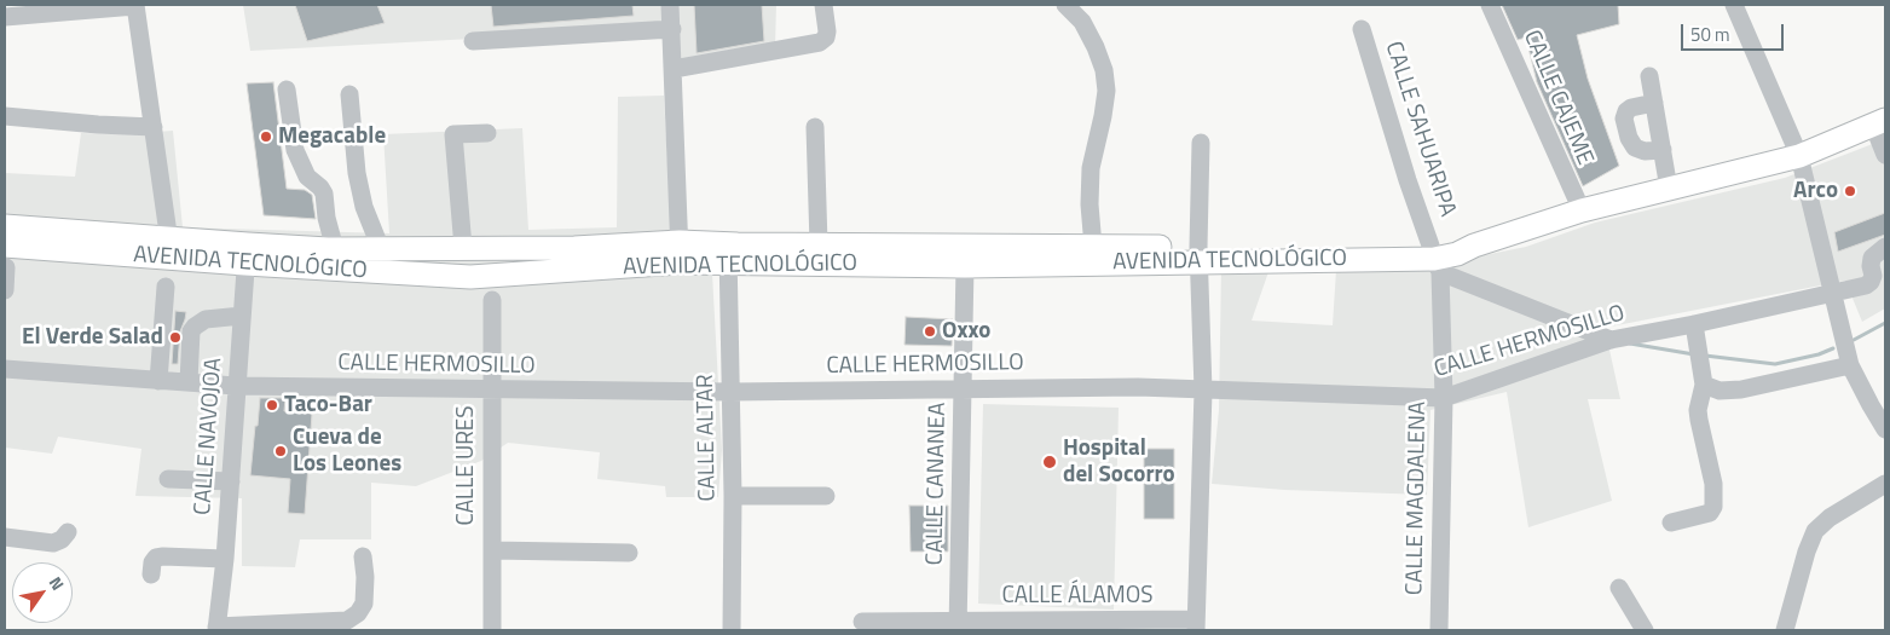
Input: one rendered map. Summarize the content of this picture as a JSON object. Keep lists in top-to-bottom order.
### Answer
{
  "streets": {
    "main road": ["AVENIDA TECNOLÓGICO"],
    "street": [
      "CALLE CAJEME",
      "CALLE SAHUARIPA",
      "CALLE HERMOSILLO",
      "CALLE NAVOJOA",
      "CALLE ALTAR",
      "CALLE URES",
      "CALLE CANANEA",
      "CALLE MAGDALENA",
      "CALLE ÁLAMOS"
    ]
  },
  "crossings": [
    ["CALLE CAJEME", "AVENIDA TECNOLÓGICO"],
    ["CALLE SAHUARIPA", "AVENIDA TECNOLÓGICO"],
    ["CALLE SAHUARIPA", "CALLE MAGDALENA"],
    ["AVENIDA TECNOLÓGICO", "CALLE NAVOJOA"],
    ["AVENIDA TECNOLÓGICO", "CALLE ALTAR"],
    ["AVENIDA TECNOLÓGICO", "CALLE CANANEA"],
    ["AVENIDA TECNOLÓGICO", "CALLE MAGDALENA"],
    ["CALLE HERMOSILLO", "CALLE NAVOJOA"],
    ["CALLE HERMOSILLO", "CALLE ALTAR"],
    ["CALLE HERMOSILLO", "CALLE URES"],
    ["CALLE HERMOSILLO", "CALLE CANANEA"],
    ["CALLE HERMOSILLO", "CALLE MAGDALENA"],
    ["CALLE CANANEA", "CALLE ÁLAMOS"]
  ],
  "places": [
    "Megacable",
    "Arco",
    "Oxxo",
    "El Verde Salad",
    "Taco-Bar",
    "Cueva de Los Leones",
    "Hospital del Socorro"
  ],
  "scale_bar": "50 m",
  "north": "top right"
}
